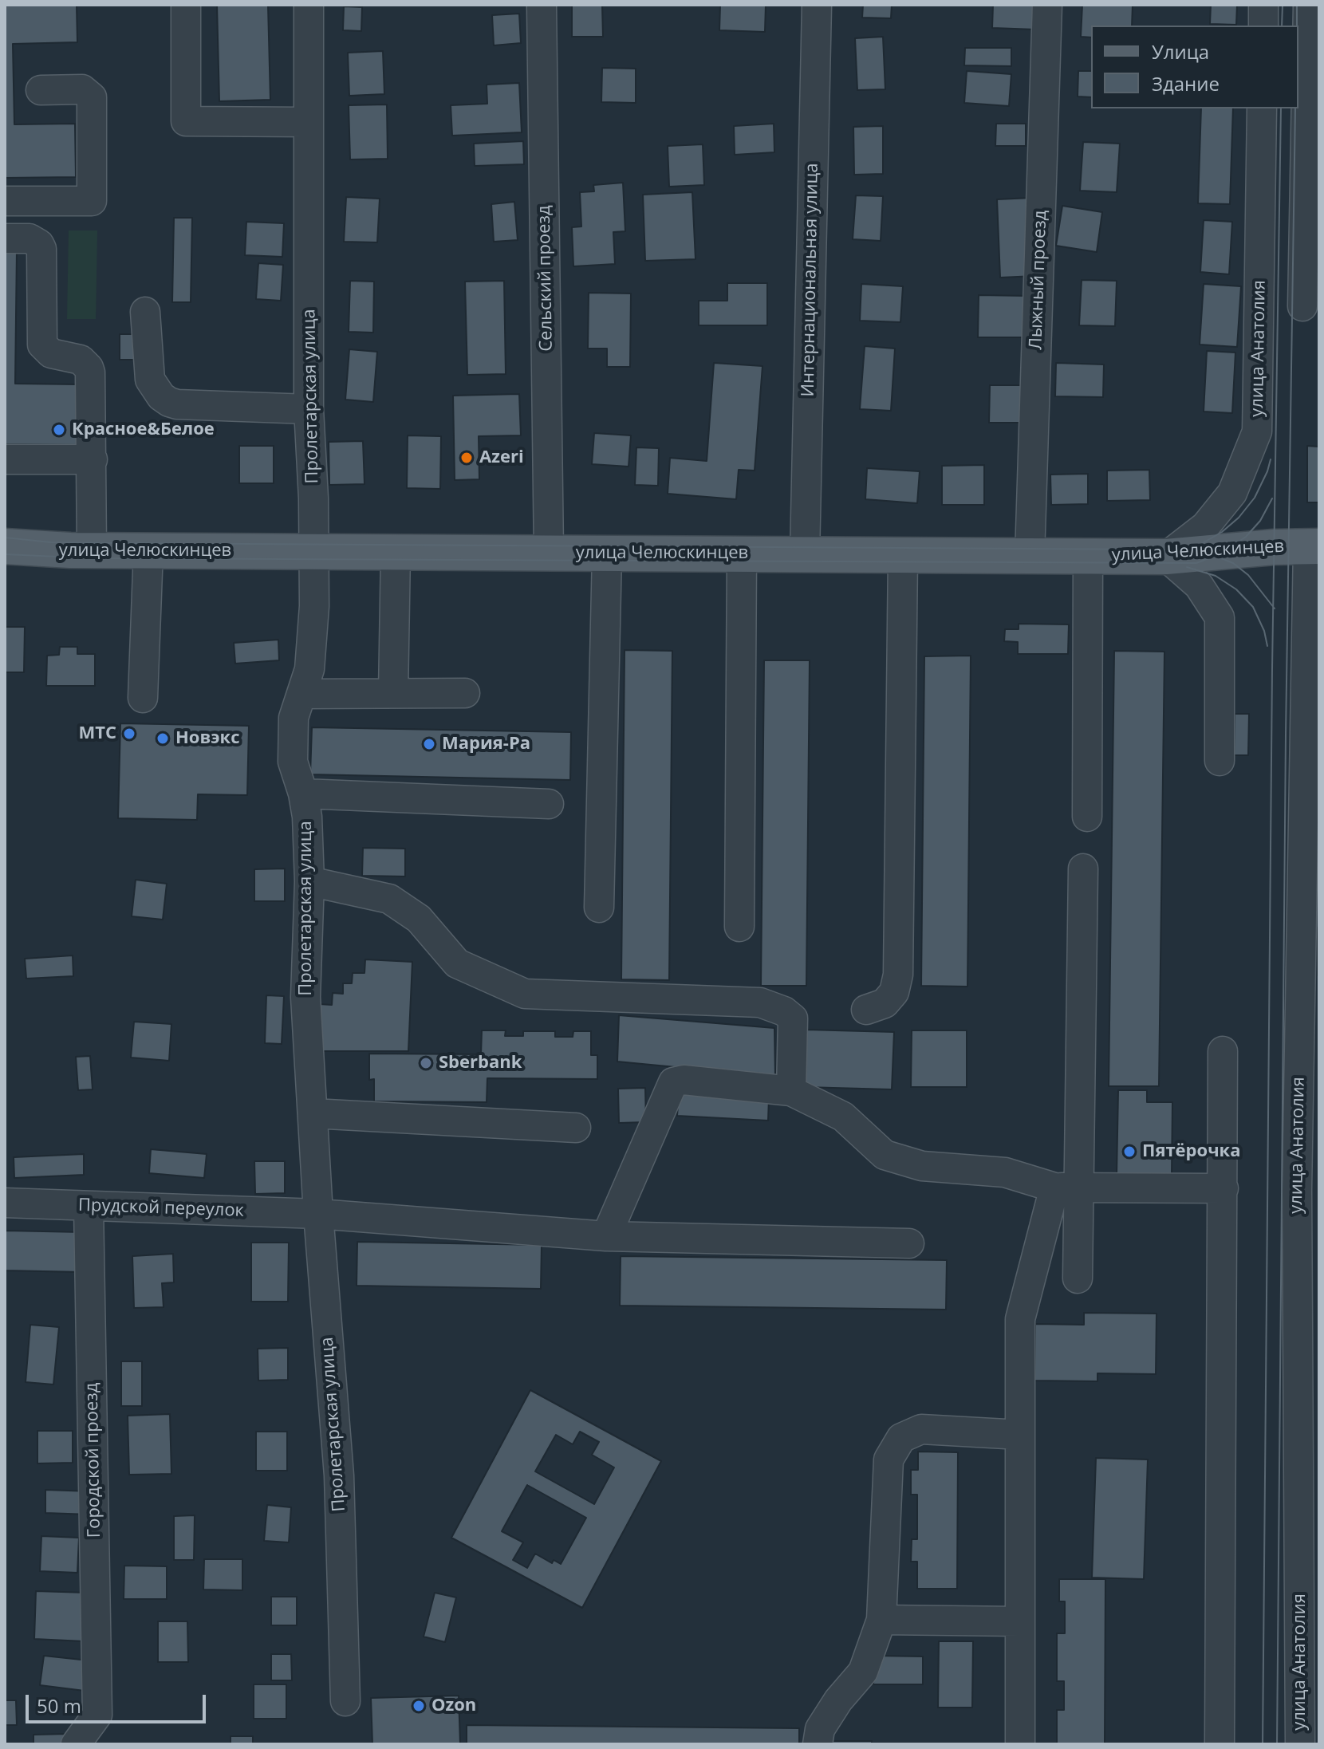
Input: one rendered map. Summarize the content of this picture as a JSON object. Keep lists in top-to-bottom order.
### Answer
{
  "streets": {
    "main road": ["улица Челюскинцев"],
    "street": [
      "Сельский проезд",
      "Интернациональная улица",
      "Лыжный проезд",
      "улица Анатолия",
      "Пролетарская улица",
      "Прудской переулок",
      "Городской проезд"
    ]
  },
  "crossings": [
    ["Сельский проезд", "улица Челюскинцев"],
    ["Интернациональная улица", "улица Челюскинцев"],
    ["Лыжный проезд", "улица Челюскинцев"],
    ["улица Анатолия", "улица Челюскинцев"],
    ["Пролетарская улица", "улица Челюскинцев"],
    ["Пролетарская улица", "Прудской переулок"],
    ["Прудской переулок", "Городской проезд"]
  ],
  "places": [
    "Красное&Белое",
    "Azeri",
    "МТС",
    "Новэкс",
    "Мария-Ра",
    "Sberbank",
    "Пятёрочка",
    "Ozon"
  ],
  "legend": ["Улица", "Здание"],
  "scale_bar": "50 m"
}
